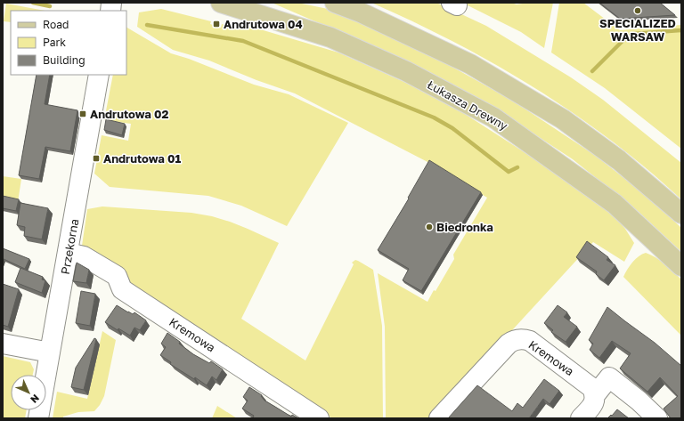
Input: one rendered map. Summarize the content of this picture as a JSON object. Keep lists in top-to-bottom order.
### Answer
{
  "streets": {
    "main road": ["Łukasza Drewny"],
    "street": ["Przekorna", "Kremowa"]
  },
  "crossings": [
    ["Przekorna", "Kremowa"]
  ],
  "places": {
    "other": ["SPECIALIZED WARSAW", "Biedronka"],
    "transit": ["Andrutowa 04", "Andrutowa 02", "Andrutowa 01"]
  },
  "legend": ["Road", "Park", "Building"],
  "north": "bottom right"
}
